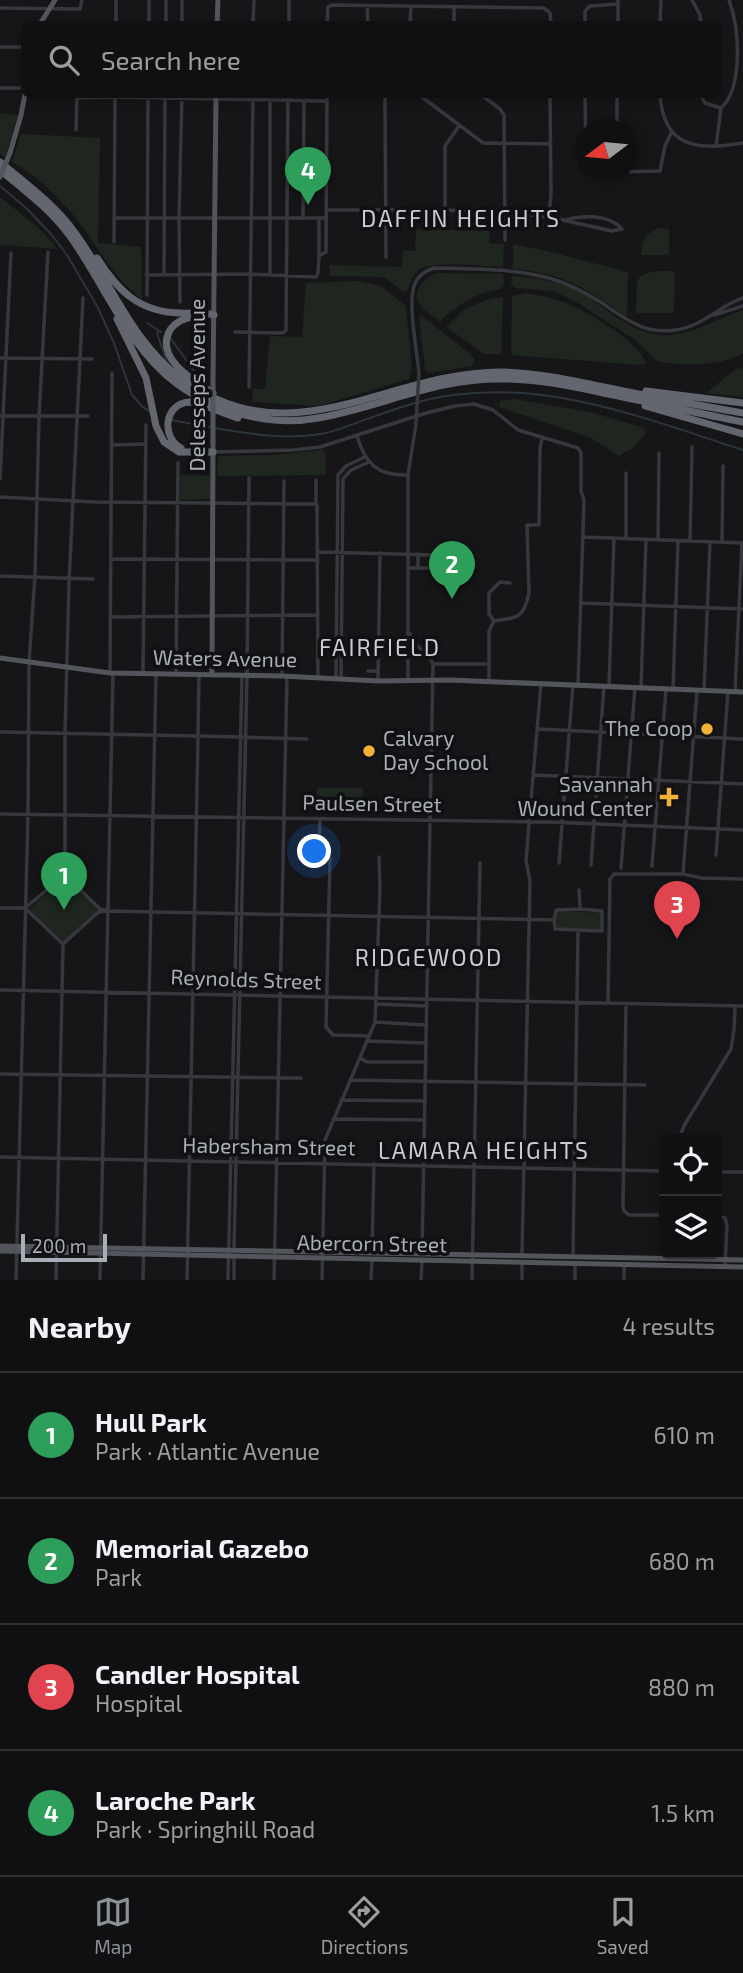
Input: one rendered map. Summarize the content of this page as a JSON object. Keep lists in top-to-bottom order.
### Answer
{
  "streets": {
    "main road": ["Delesseps Avenue", "Waters Avenue", "Abercorn Street"],
    "street": ["Paulsen Street", "Reynolds Street", "Habersham Street"]
  },
  "crossings": [
    ["Delesseps Avenue", "Waters Avenue"]
  ],
  "districts": [
    "DAFFIN HEIGHTS",
    "FAIRFIELD",
    "RIDGEWOOD",
    "LAMARA HEIGHTS"
  ],
  "places": {
    "other": ["The Coop", "Calvary Day School"],
    "health": ["Savannah Wound Center"]
  },
  "scale_bar": "200 m",
  "north": "left",
  "page": {
    "search": "Search here",
    "pins": [
      "4",
      "2",
      "1",
      "3"
    ],
    "scale": "200 m",
    "heading": ["Nearby", "4 results"],
    "list": [
      {
        "mark": "1",
        "name": "Hull Park",
        "note": "Park · Atlantic Avenue",
        "value": "610 m"
      },
      {
        "mark": "2",
        "name": "Memorial Gazebo",
        "note": "Park",
        "value": "680 m"
      },
      {
        "mark": "3",
        "name": "Candler Hospital",
        "note": "Hospital",
        "value": "880 m"
      },
      {
        "mark": "4",
        "name": "Laroche Park",
        "note": "Park · Springhill Road",
        "value": "1.5 km"
      }
    ],
    "nav": ["Map", "Directions", "Saved"]
  }
}
